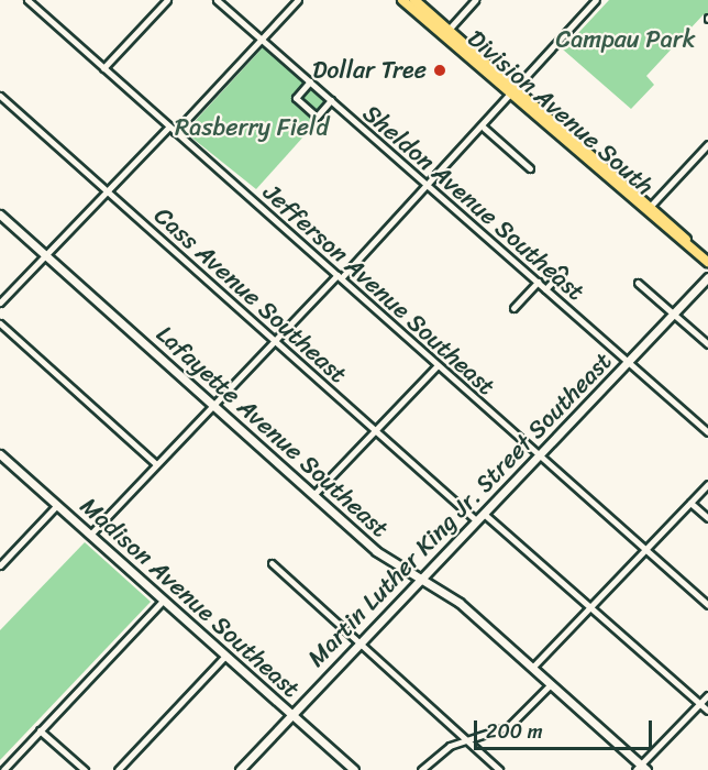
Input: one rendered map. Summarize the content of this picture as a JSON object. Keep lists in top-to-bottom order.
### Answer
{
  "streets": {
    "main road": ["Division Avenue South"],
    "street": [
      "Sheldon Avenue Southeast",
      "Jefferson Avenue Southeast",
      "Cass Avenue Southeast",
      "Lafayette Avenue Southeast",
      "Martin Luther King Jr. Street Southeast",
      "Madison Avenue Southeast"
    ]
  },
  "crossings": [
    ["Sheldon Avenue Southeast", "Martin Luther King Jr. Street Southeast"],
    ["Jefferson Avenue Southeast", "Martin Luther King Jr. Street Southeast"],
    ["Cass Avenue Southeast", "Martin Luther King Jr. Street Southeast"],
    ["Lafayette Avenue Southeast", "Martin Luther King Jr. Street Southeast"],
    ["Martin Luther King Jr. Street Southeast", "Madison Avenue Southeast"]
  ],
  "parks": ["Campau Park", "Rasberry Field"],
  "places": ["Dollar Tree"],
  "scale_bar": "200 m"
}
